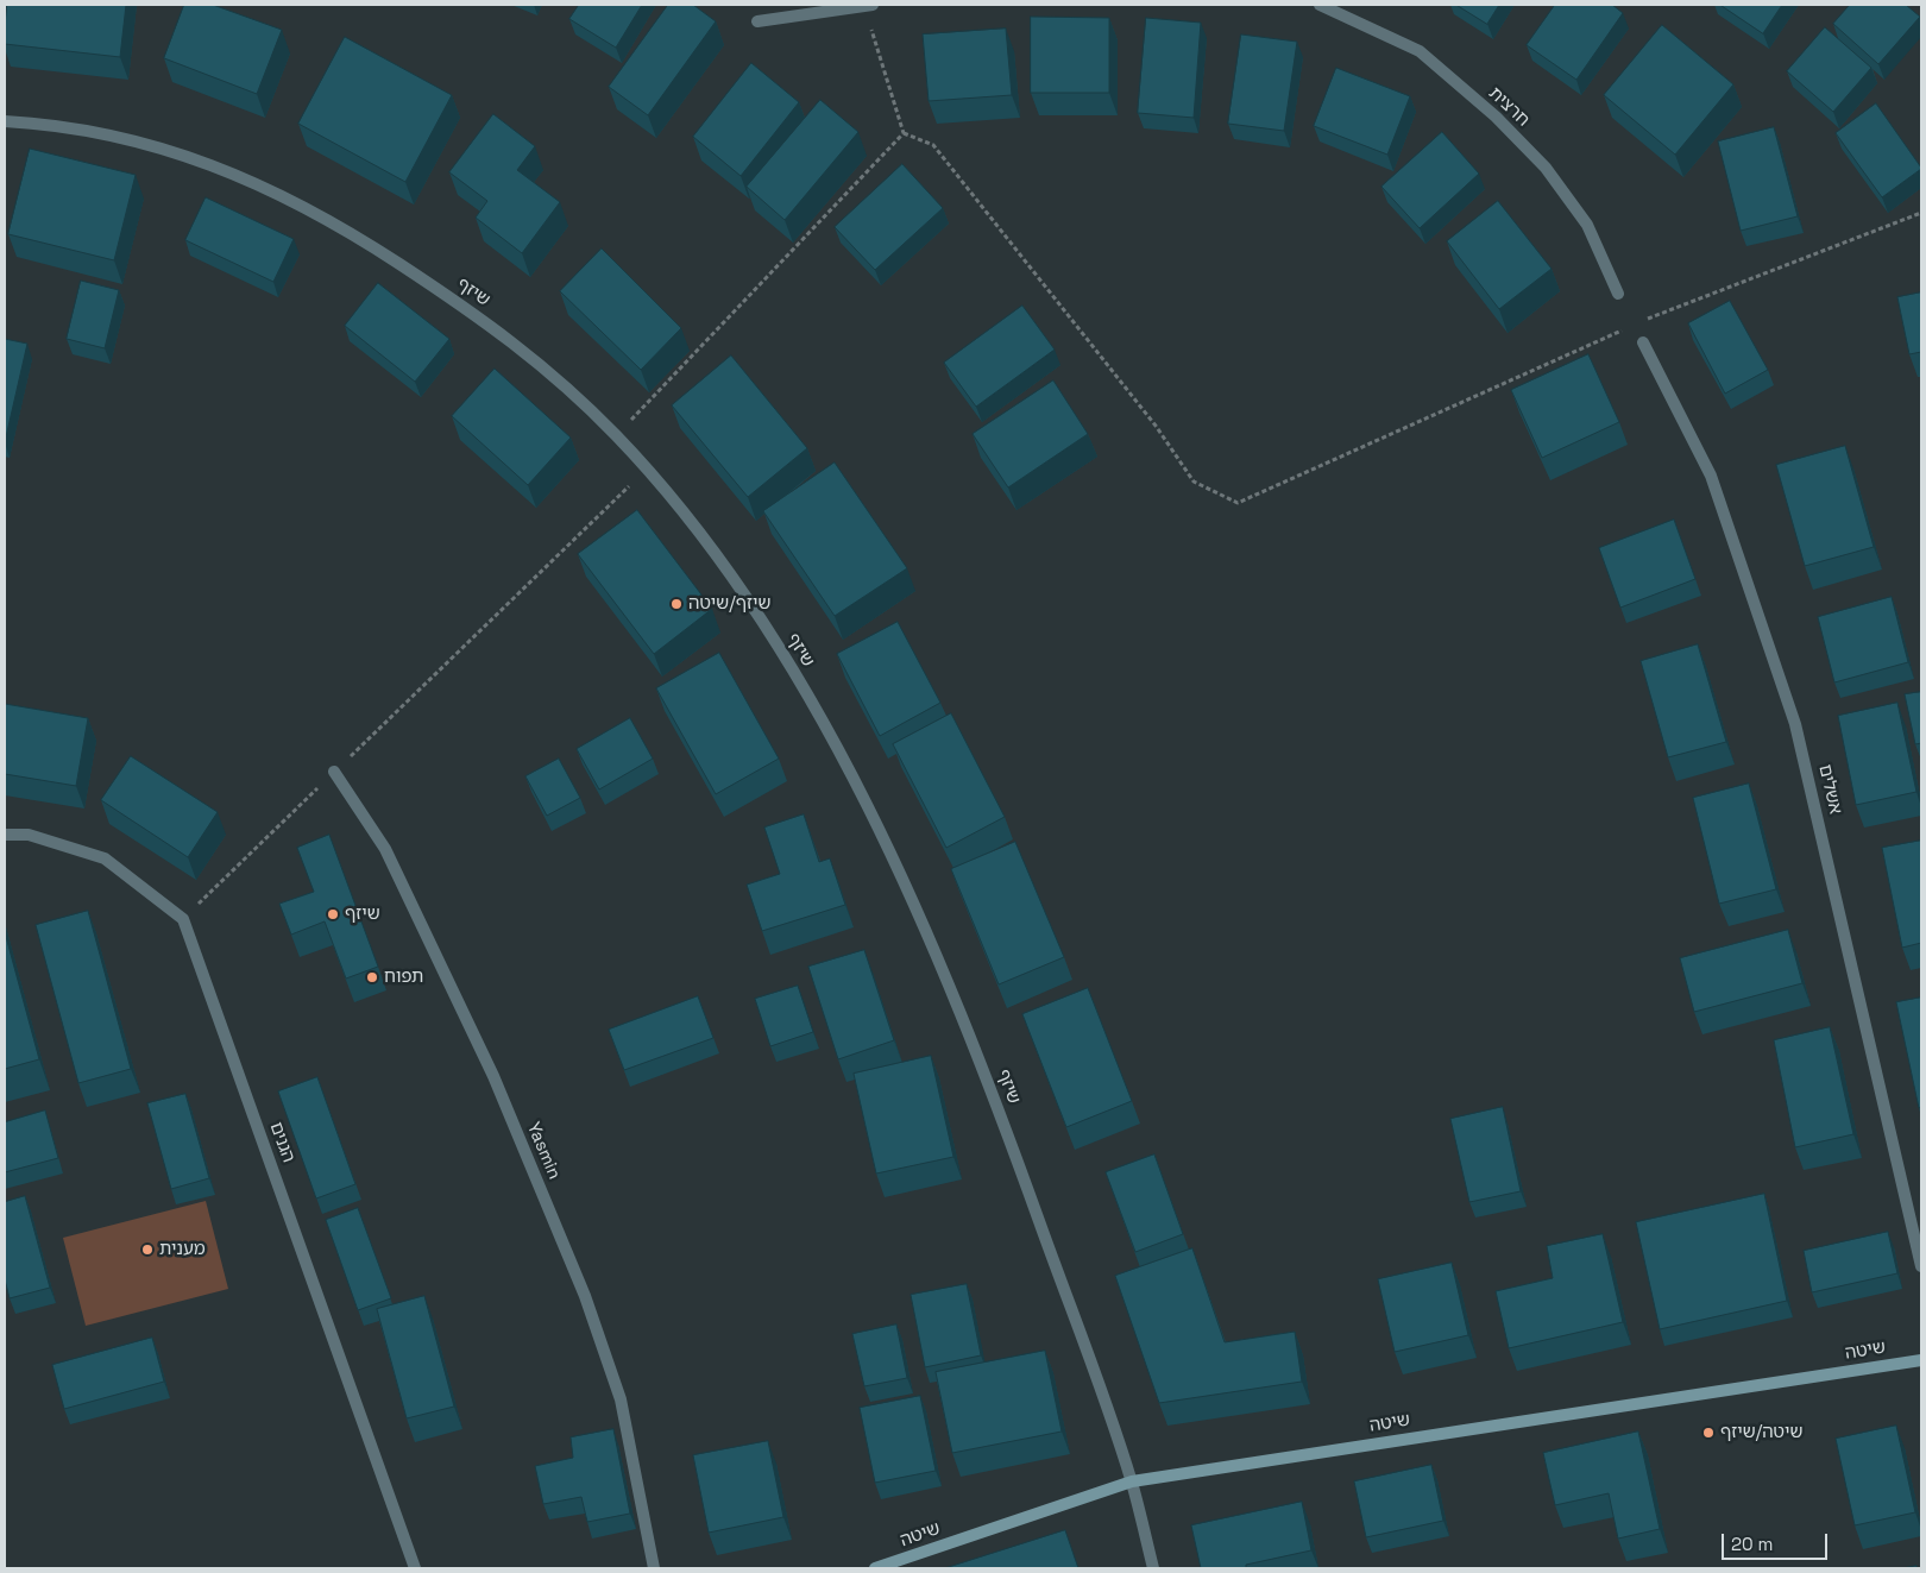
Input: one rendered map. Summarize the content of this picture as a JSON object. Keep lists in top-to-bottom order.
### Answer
{
  "streets": {
    "street": [
      "חרצית",
      "שיזף",
      "אשלים",
      "הגנים",
      "Yasmin",
      "שיטה"
    ]
  },
  "crossings": [
    ["שיזף", "שיטה"]
  ],
  "places": [
    "שיזף/שיטה",
    "שיזף",
    "תפוח",
    "מענית",
    "שיטה/שיזף"
  ],
  "scale_bar": "20 m"
}
